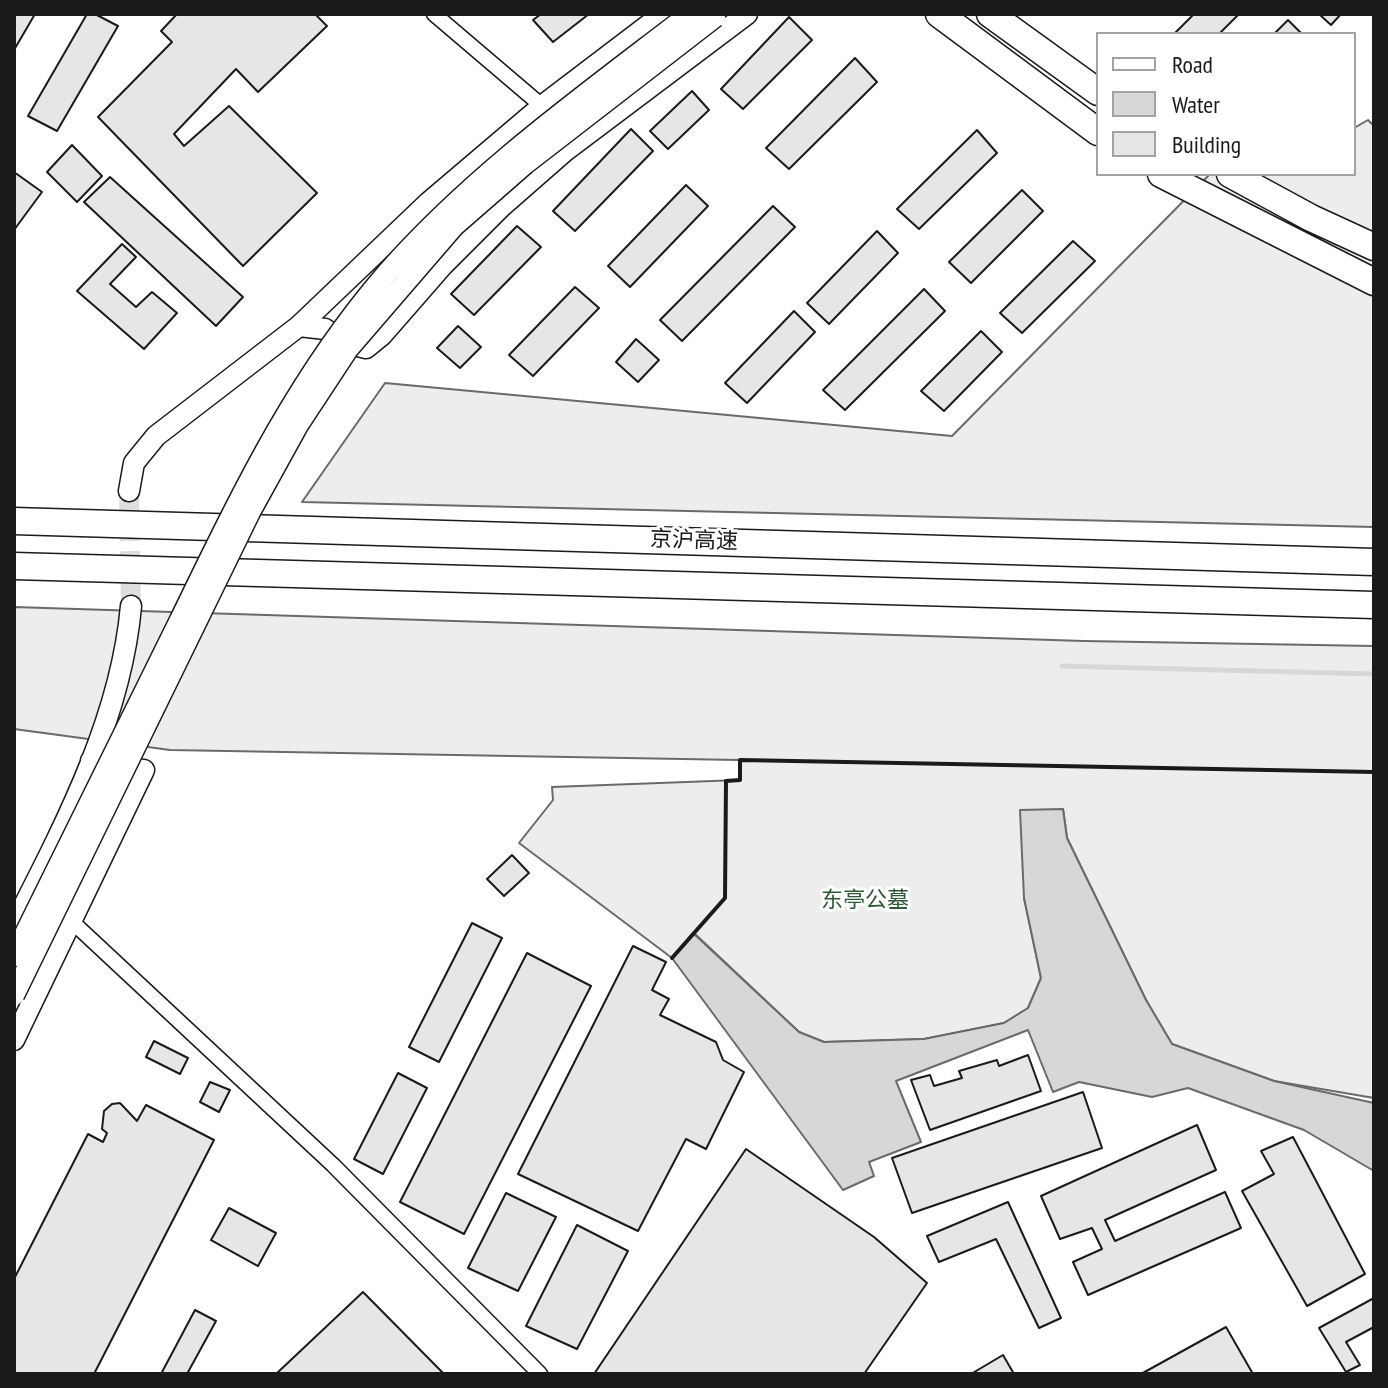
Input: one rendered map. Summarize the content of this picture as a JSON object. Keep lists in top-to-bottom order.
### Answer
{
  "streets": {
    "highway": ["京沪高速"]
  },
  "parks": ["东亭公墓"],
  "legend": ["Road", "Water", "Building"]
}
